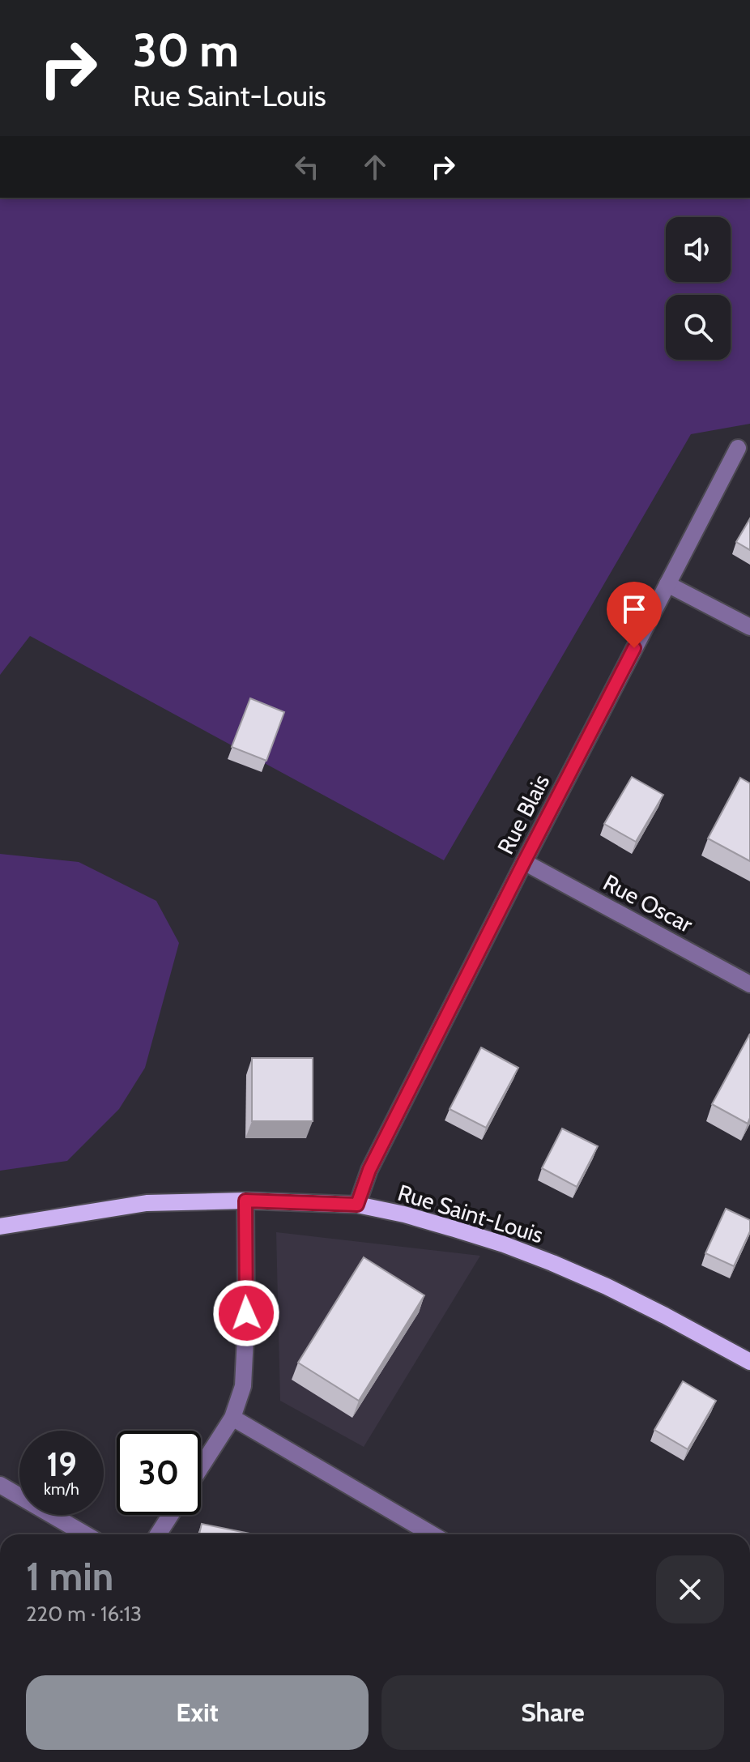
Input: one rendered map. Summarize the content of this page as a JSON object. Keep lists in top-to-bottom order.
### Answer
{
  "streets": {
    "main road": ["Rue Saint-Louis"],
    "street": ["Rue Blais", "Rue Oscar"]
  },
  "crossings": [
    ["Rue Blais", "Rue Oscar"],
    ["Rue Blais", "Rue Saint-Louis"]
  ],
  "page": {
    "turn": ["30 m", "Rue Saint-Louis"],
    "speed": "19 km/h",
    "limit": "30",
    "heading": ["1 min", "220 m · 16:13"],
    "buttons": ["Exit", "Share"]
  }
}
